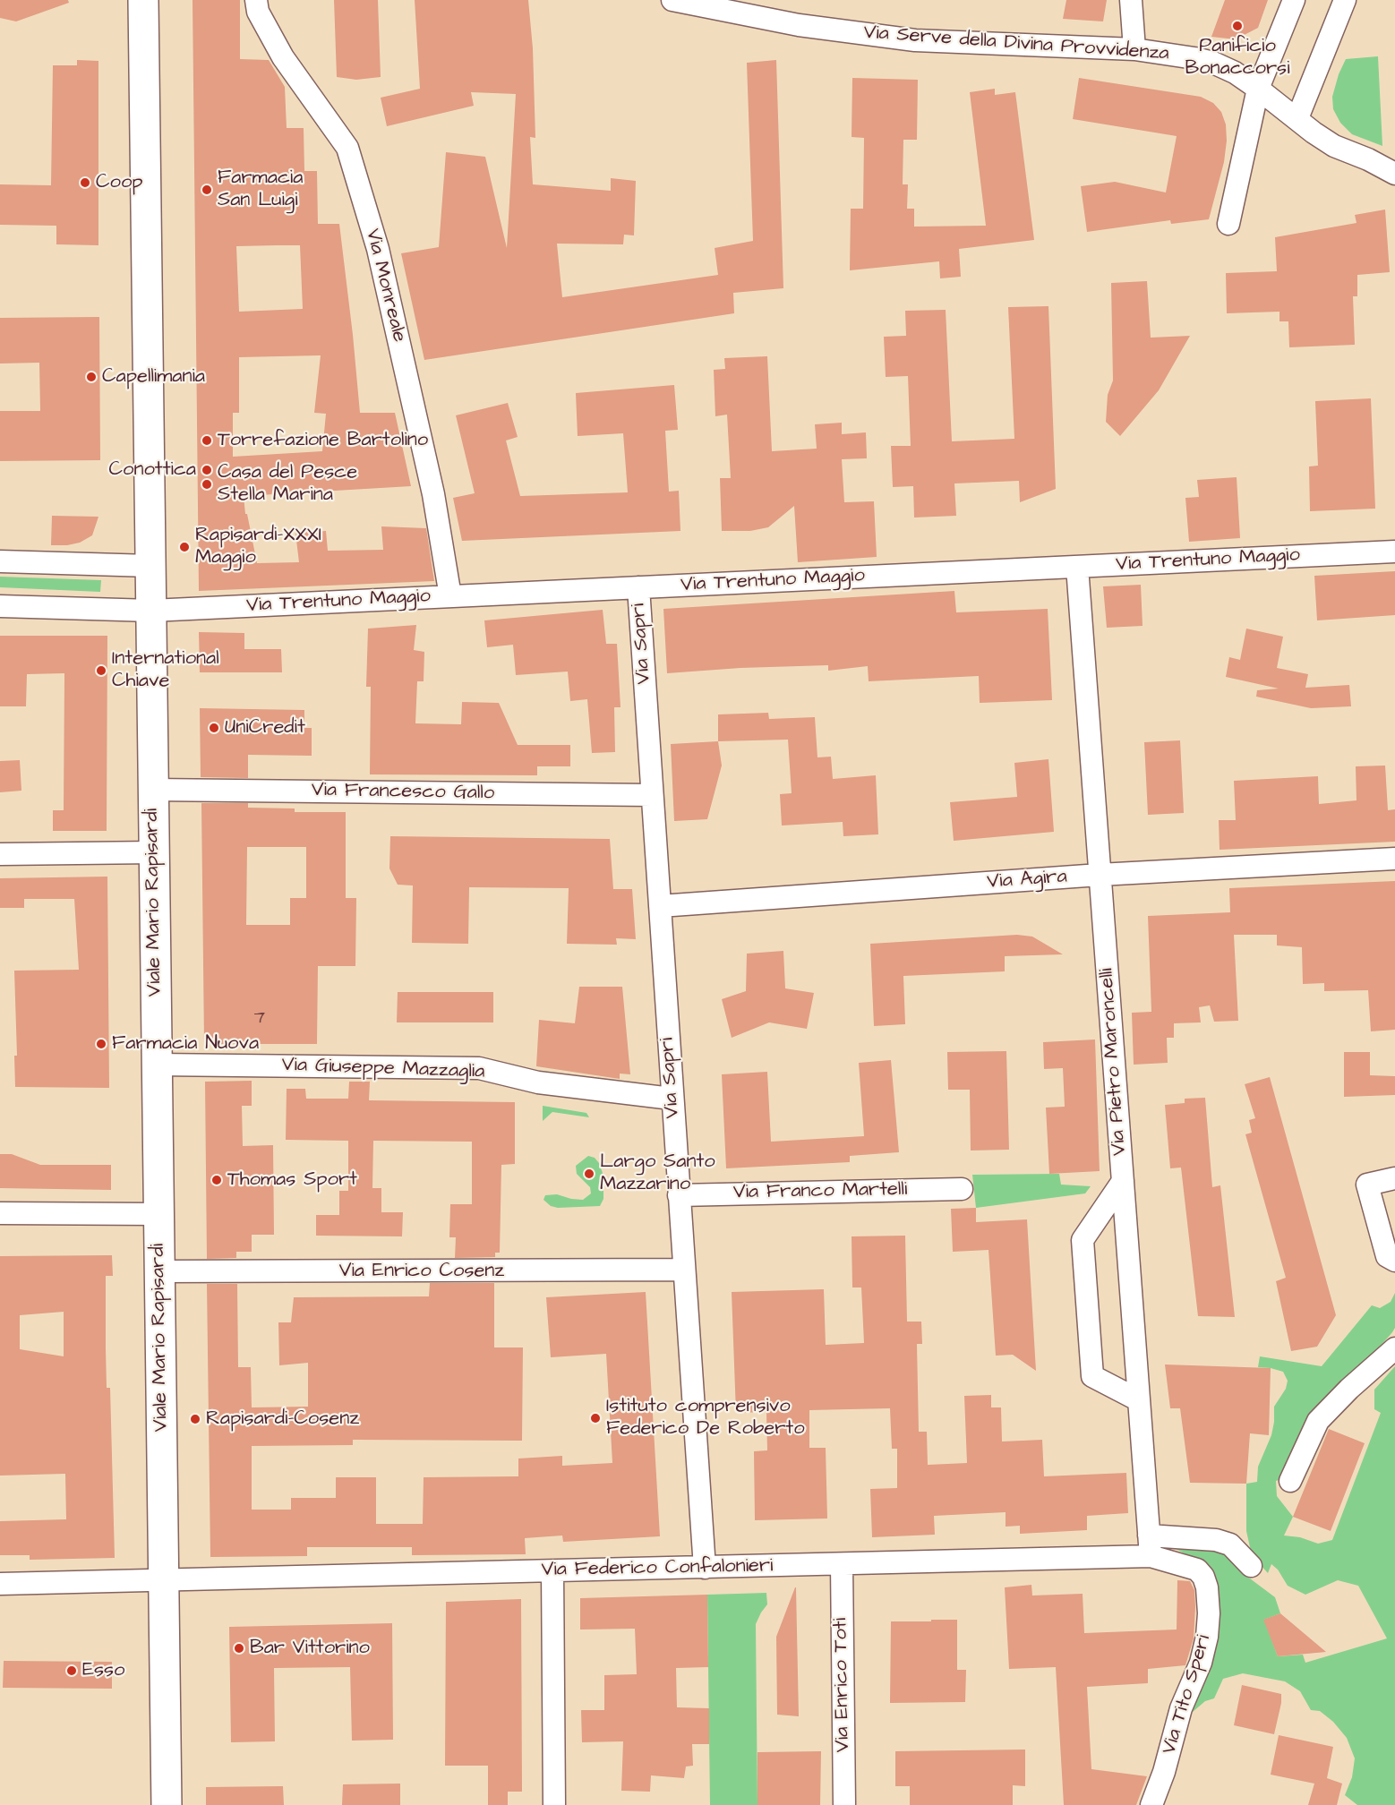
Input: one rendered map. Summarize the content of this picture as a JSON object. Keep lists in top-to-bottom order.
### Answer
{
  "streets": {
    "main road": ["Viale Mario Rapisardi"],
    "street": [
      "Via Serve della Divina Provvidenza",
      "Via Monreale",
      "Via Trentuno Maggio",
      "Via Sapri",
      "Via Francesco Gallo",
      "Via Agira",
      "Via Pietro Maroncelli",
      "Via Giuseppe Mazzaglia",
      "Via Franco Martelli",
      "Via Enrico Cosenz",
      "Via Federico Confalonieri",
      "Via Enrico Toti",
      "Via Tito Speri"
    ]
  },
  "crossings": [
    ["Via Monreale", "Via Trentuno Maggio"],
    ["Via Trentuno Maggio", "Via Sapri"],
    ["Via Trentuno Maggio", "Viale Mario Rapisardi"],
    ["Via Trentuno Maggio", "Via Pietro Maroncelli"],
    ["Via Sapri", "Via Francesco Gallo"],
    ["Via Sapri", "Via Agira"],
    ["Via Sapri", "Via Giuseppe Mazzaglia"],
    ["Via Sapri", "Via Franco Martelli"],
    ["Via Sapri", "Via Enrico Cosenz"],
    ["Via Sapri", "Via Federico Confalonieri"],
    ["Via Francesco Gallo", "Viale Mario Rapisardi"],
    ["Via Agira", "Via Pietro Maroncelli"],
    ["Viale Mario Rapisardi", "Via Giuseppe Mazzaglia"],
    ["Viale Mario Rapisardi", "Via Enrico Cosenz"],
    ["Viale Mario Rapisardi", "Via Federico Confalonieri"],
    ["Via Pietro Maroncelli", "Via Federico Confalonieri"],
    ["Via Pietro Maroncelli", "Via Tito Speri"],
    ["Via Federico Confalonieri", "Via Enrico Toti"],
    ["Via Federico Confalonieri", "Via Tito Speri"]
  ],
  "places": [
    "Panificio Bonaccorsi",
    "Coop",
    "Farmacia San Luigi",
    "Capellimania",
    "Torrefazione Bartolino",
    "Conottica",
    "Casa del Pesce Stella Marina",
    "Rapisardi-XXXI Maggio",
    "International Chiave",
    "UniCredit",
    "Farmacia Nuova",
    "Largo Santo Mazzarino",
    "Thomas Sport",
    "Istituto comprensivo Federico De Roberto",
    "Rapisardi-Cosenz",
    "Bar Vittorino",
    "Esso"
  ],
  "house_numbers": ["7"]
}
